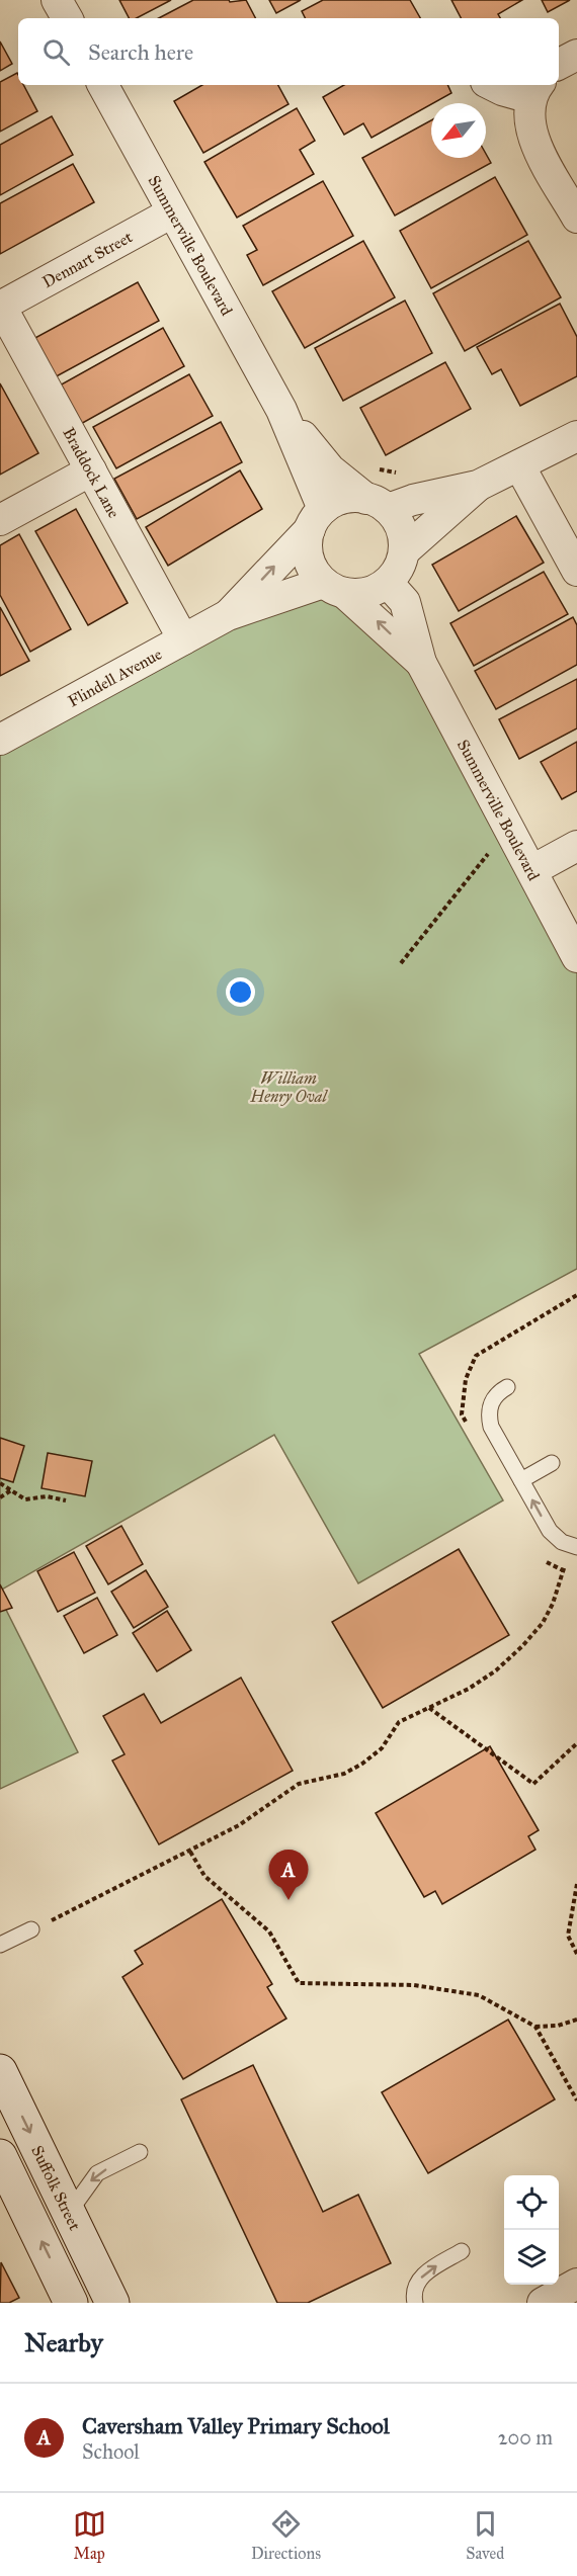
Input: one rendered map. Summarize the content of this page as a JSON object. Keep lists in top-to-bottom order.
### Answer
{
  "streets": {
    "street": [
      "Summerville Boulevard",
      "Dennart Street",
      "Braddock Lane",
      "Flindell Avenue",
      "Suffolk Street"
    ]
  },
  "crossings": [
    ["Summerville Boulevard", "Dennart Street"],
    ["Summerville Boulevard", "Flindell Avenue"],
    ["Dennart Street", "Braddock Lane"],
    ["Braddock Lane", "Flindell Avenue"]
  ],
  "parks": ["William Henry Oval"],
  "north": "bottom left",
  "page": {
    "search": "Search here",
    "pins": "A",
    "heading": "Nearby",
    "list": [
      {
        "mark": "A",
        "name": "Caversham Valley Primary School",
        "note": "School",
        "value": "200 m"
      }
    ],
    "nav": ["Map", "Directions", "Saved"]
  }
}
